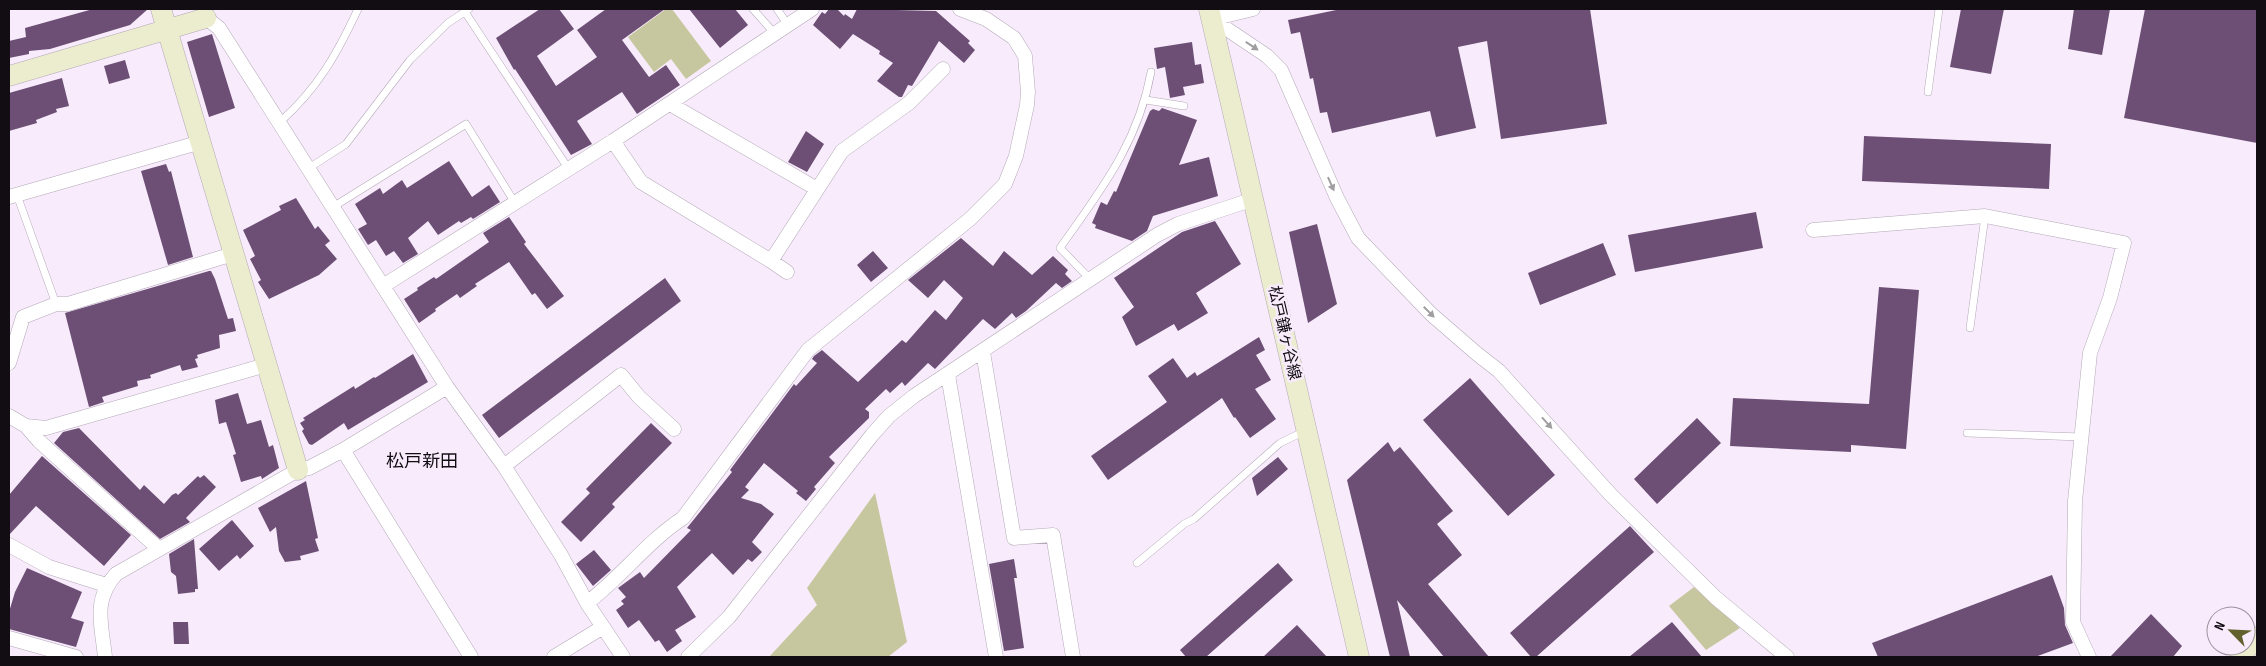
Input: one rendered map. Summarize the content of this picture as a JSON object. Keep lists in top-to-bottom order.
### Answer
{
  "streets": {
    "street": ["松戸鎌ヶ谷線"]
  },
  "districts": ["松戸新田"],
  "north": "top left"
}
